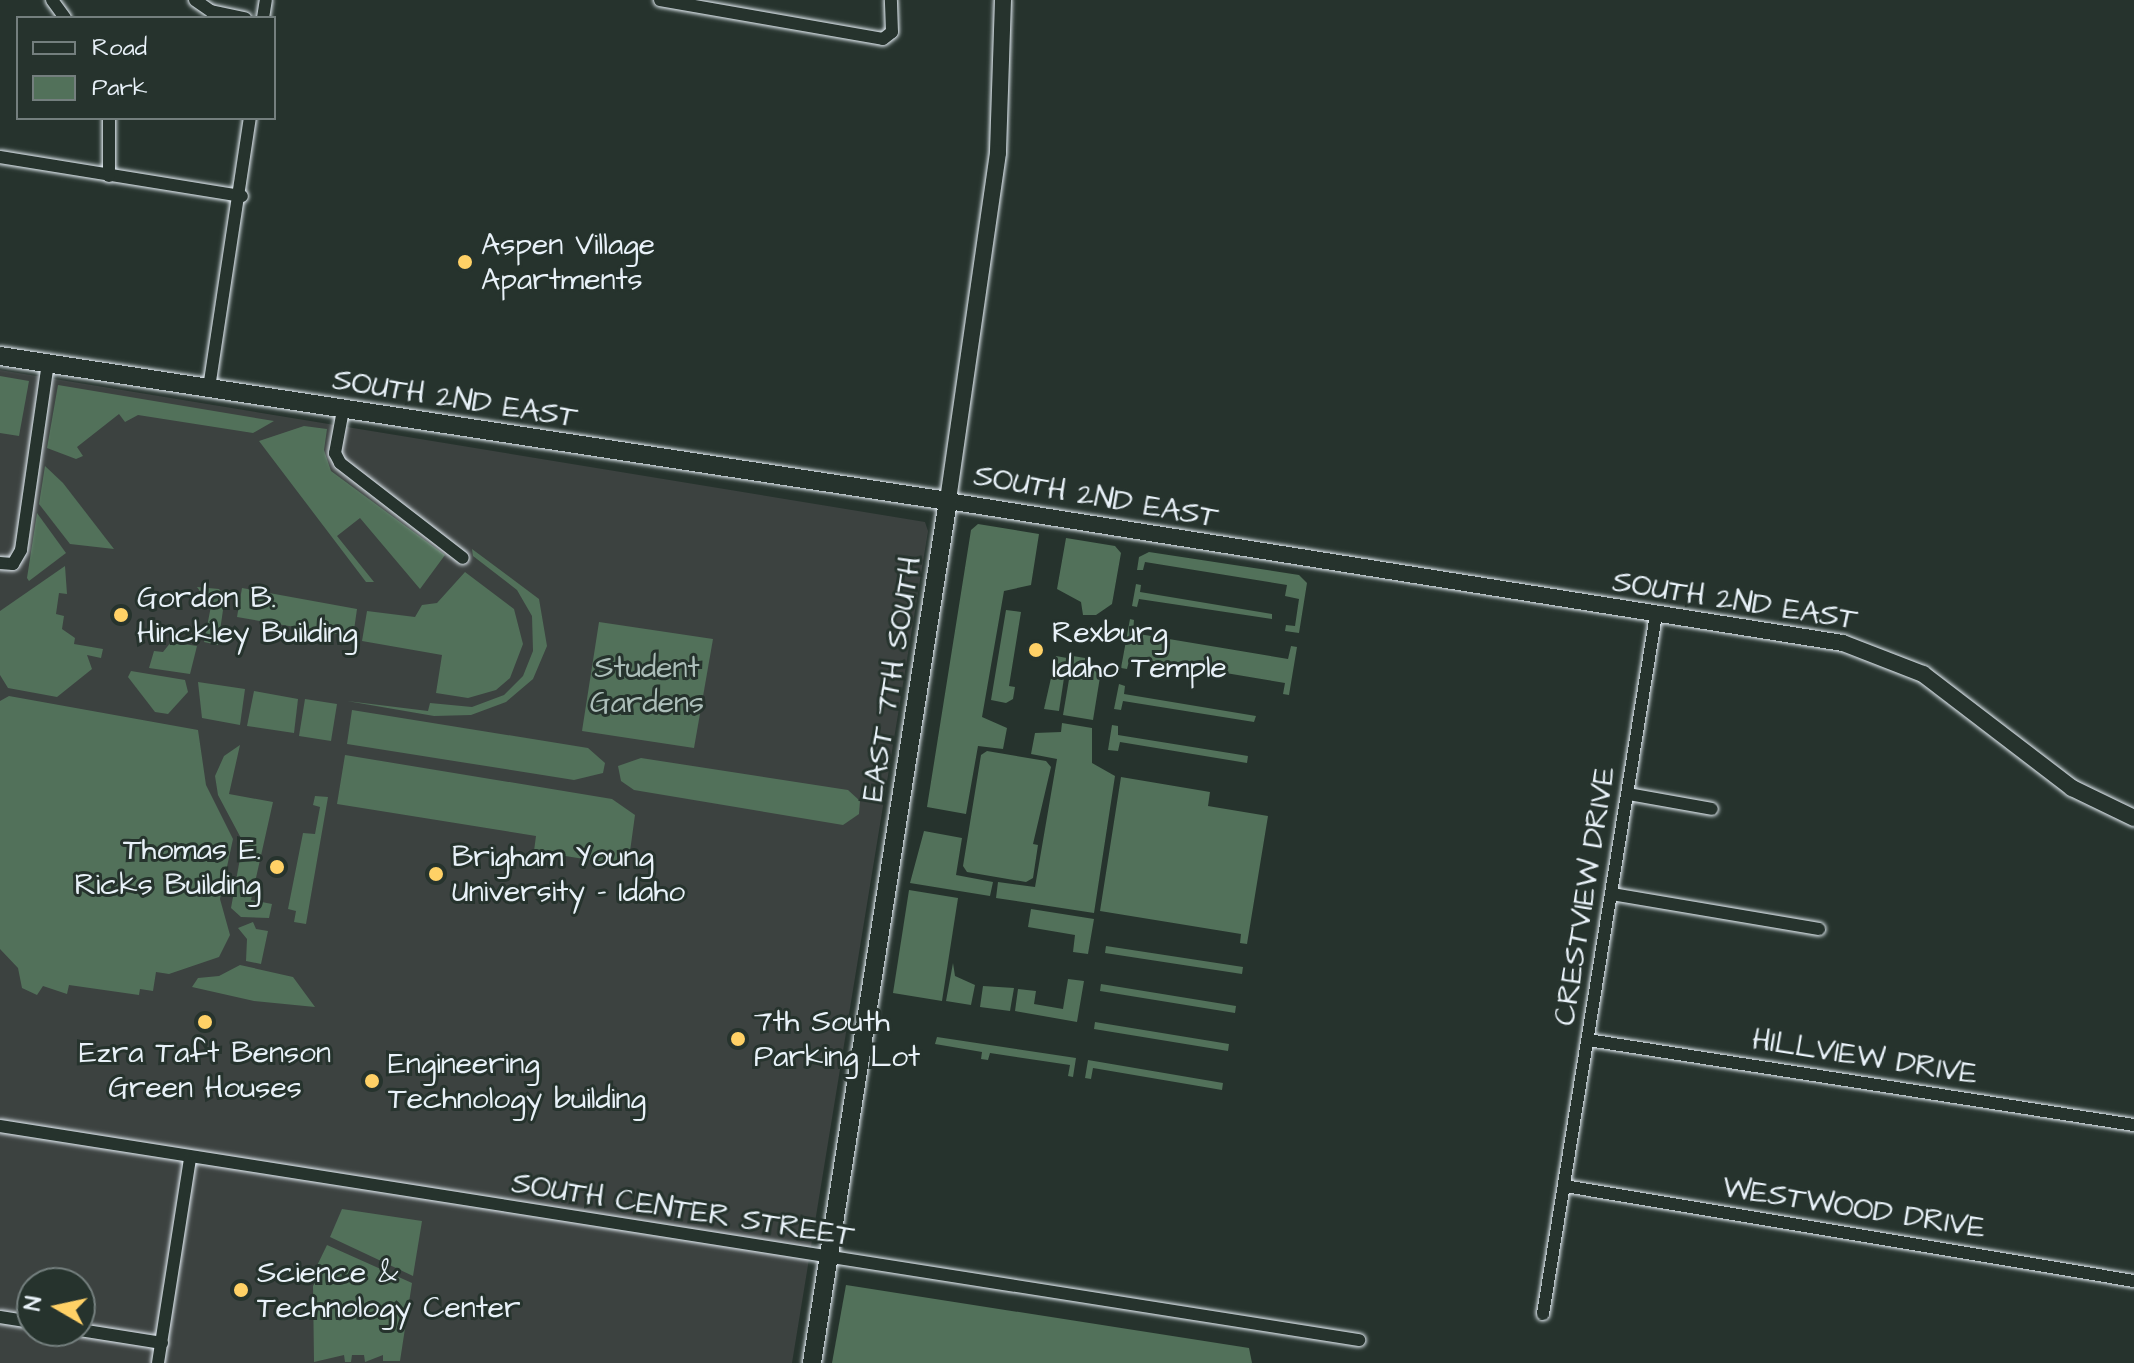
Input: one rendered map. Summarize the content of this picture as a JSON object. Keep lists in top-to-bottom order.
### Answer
{
  "streets": {
    "main road": ["SOUTH 2ND EAST", "EAST 7TH SOUTH"],
    "street": [
      "CRESTVIEW DRIVE",
      "HILLVIEW DRIVE",
      "WESTWOOD DRIVE",
      "SOUTH CENTER STREET"
    ]
  },
  "crossings": [
    ["SOUTH 2ND EAST", "EAST 7TH SOUTH"],
    ["SOUTH 2ND EAST", "CRESTVIEW DRIVE"],
    ["EAST 7TH SOUTH", "SOUTH CENTER STREET"],
    ["CRESTVIEW DRIVE", "HILLVIEW DRIVE"],
    ["CRESTVIEW DRIVE", "WESTWOOD DRIVE"]
  ],
  "parks": ["Student Gardens"],
  "places": [
    "Aspen Village Apartments",
    "Gordon B. Hinckley Building",
    "Rexburg Idaho Temple",
    "Thomas E. Ricks Building",
    "Brigham Young University - Idaho",
    "Ezra Taft Benson Green Houses",
    "7th South Parking Lot",
    "Engineering Technology building",
    "Science & Technology Center"
  ],
  "legend": ["Road", "Park"],
  "north": "left"
}
